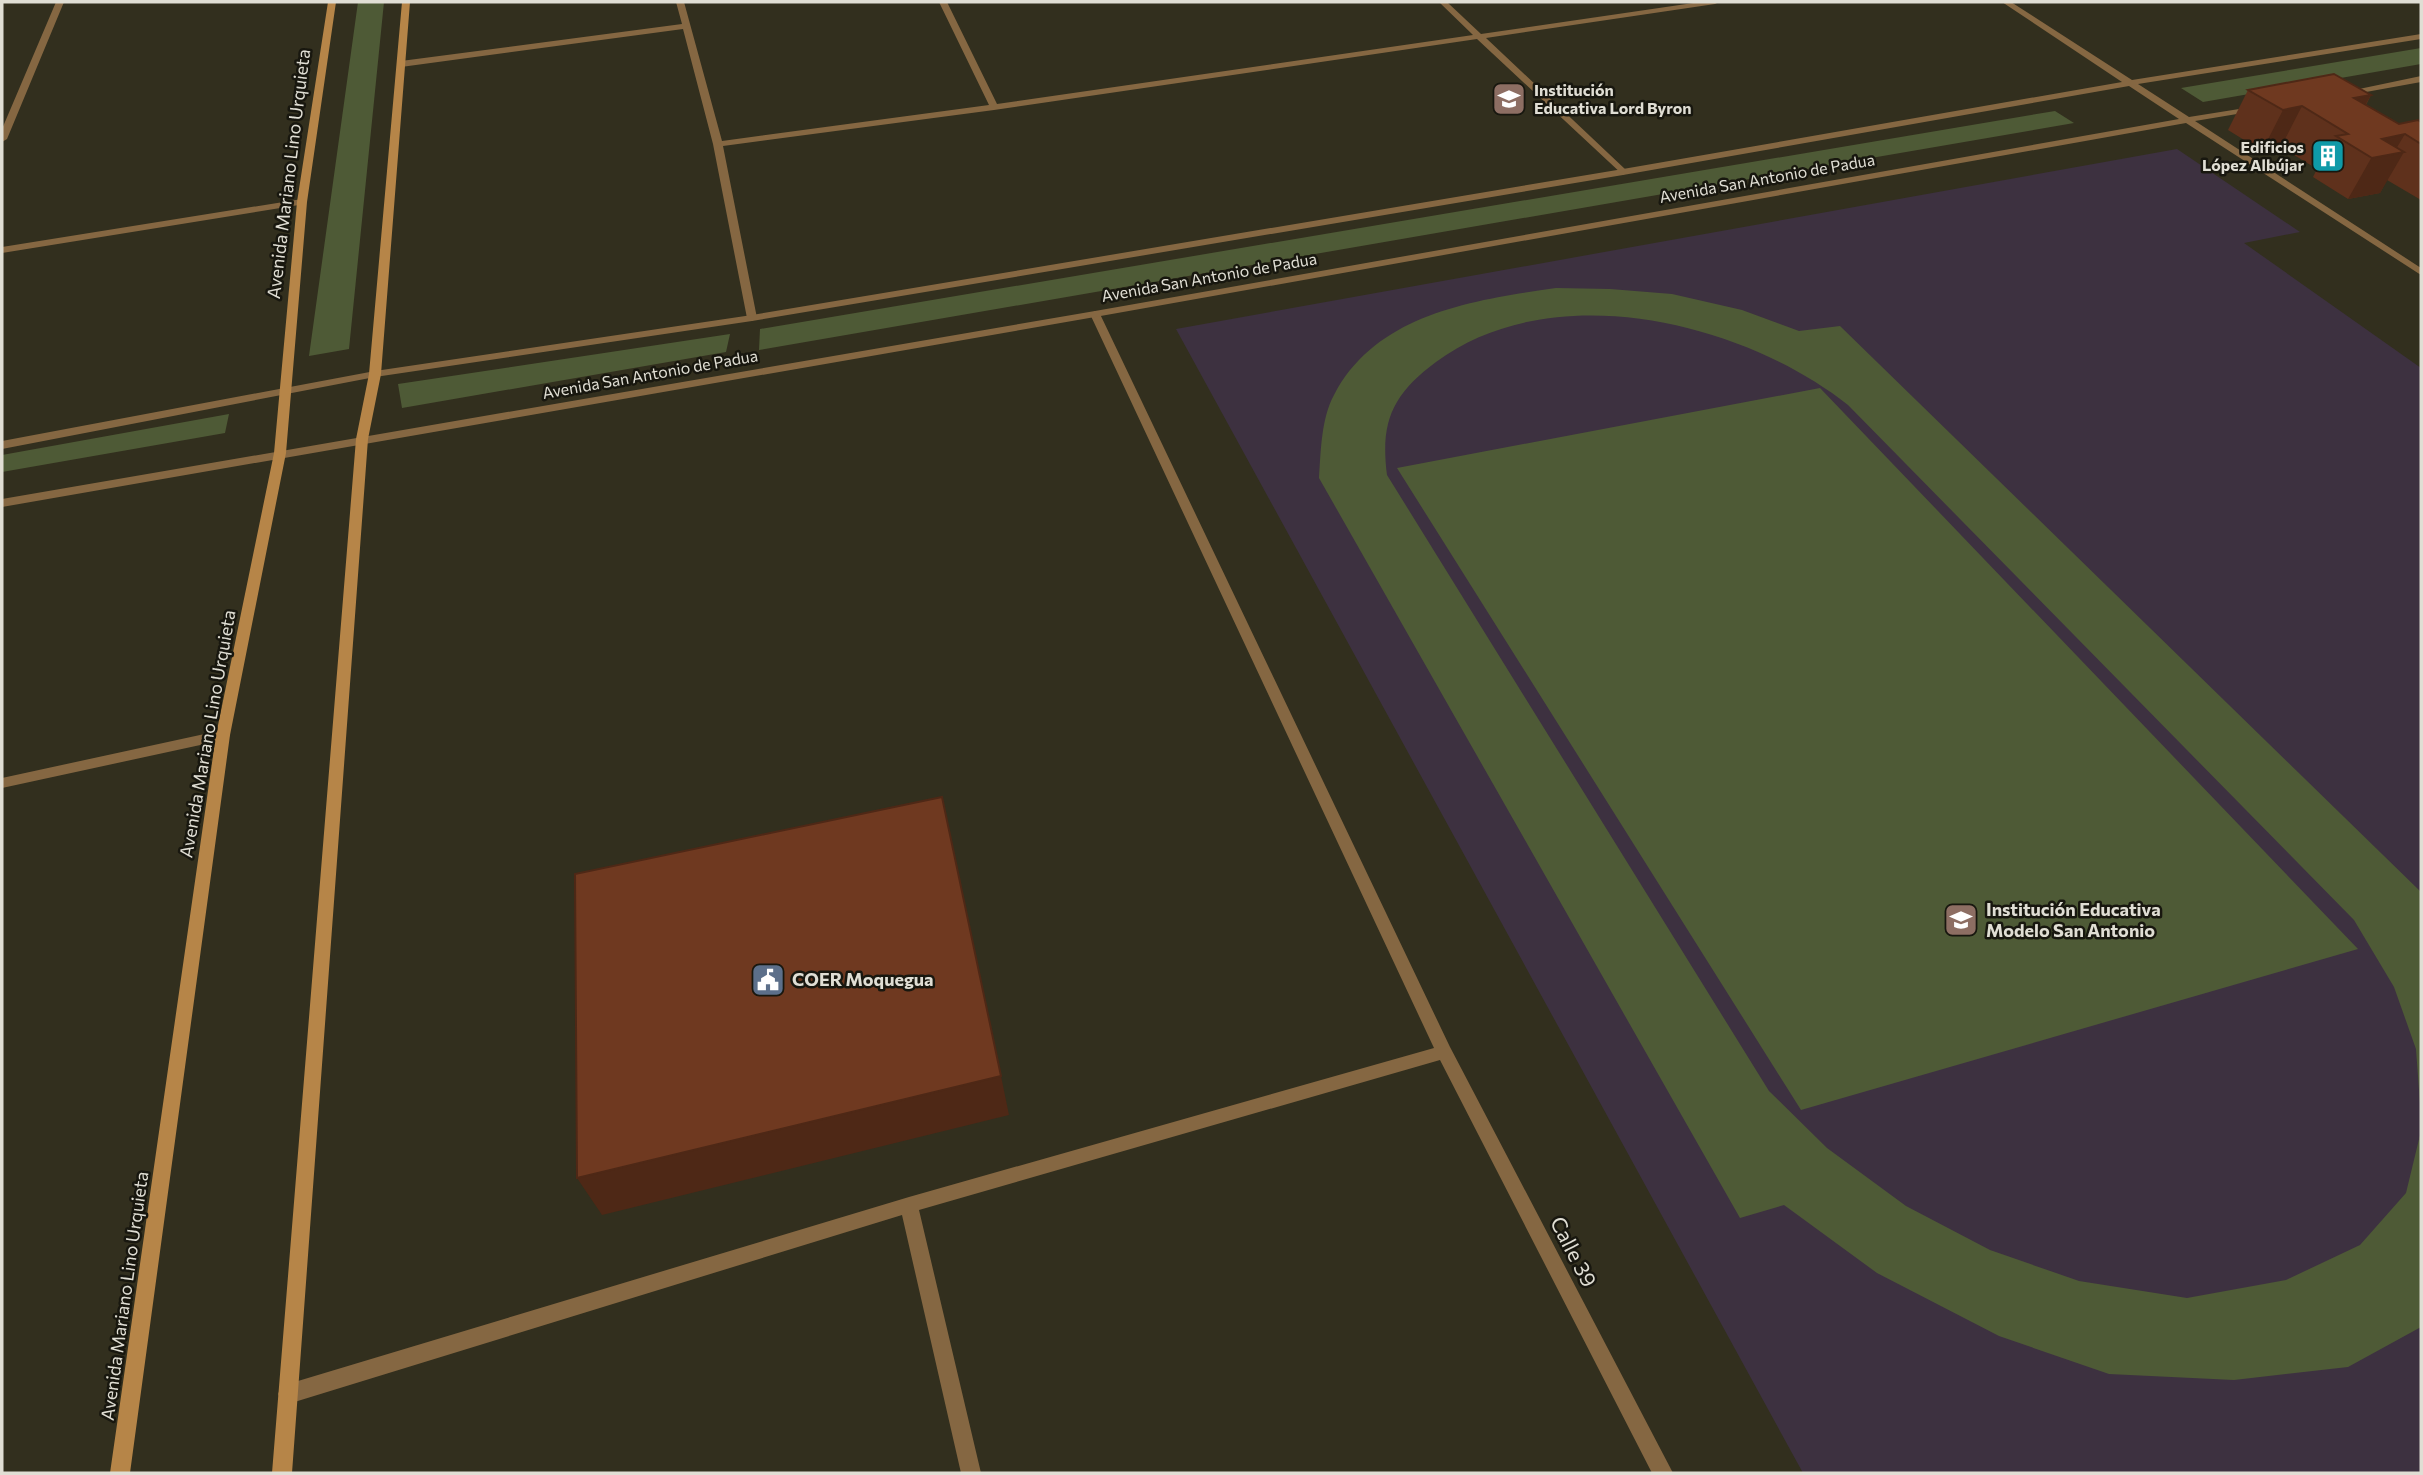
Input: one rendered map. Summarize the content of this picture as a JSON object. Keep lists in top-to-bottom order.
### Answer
{
  "streets": {
    "main road": ["Avenida Mariano Lino Urquieta"],
    "street": ["Avenida San Antonio de Padua", "Calle 39"]
  },
  "crossings": [
    ["Avenida Mariano Lino Urquieta", "Avenida San Antonio de Padua"],
    ["Avenida San Antonio de Padua", "Calle 39"]
  ],
  "places": {
    "school or university": ["Institución Educativa Lord Byron", "Institución Educativa Modelo San Antonio"],
    "building": ["Edificios López Albújar"],
    "public building": ["COER Moquegua"]
  }
}
